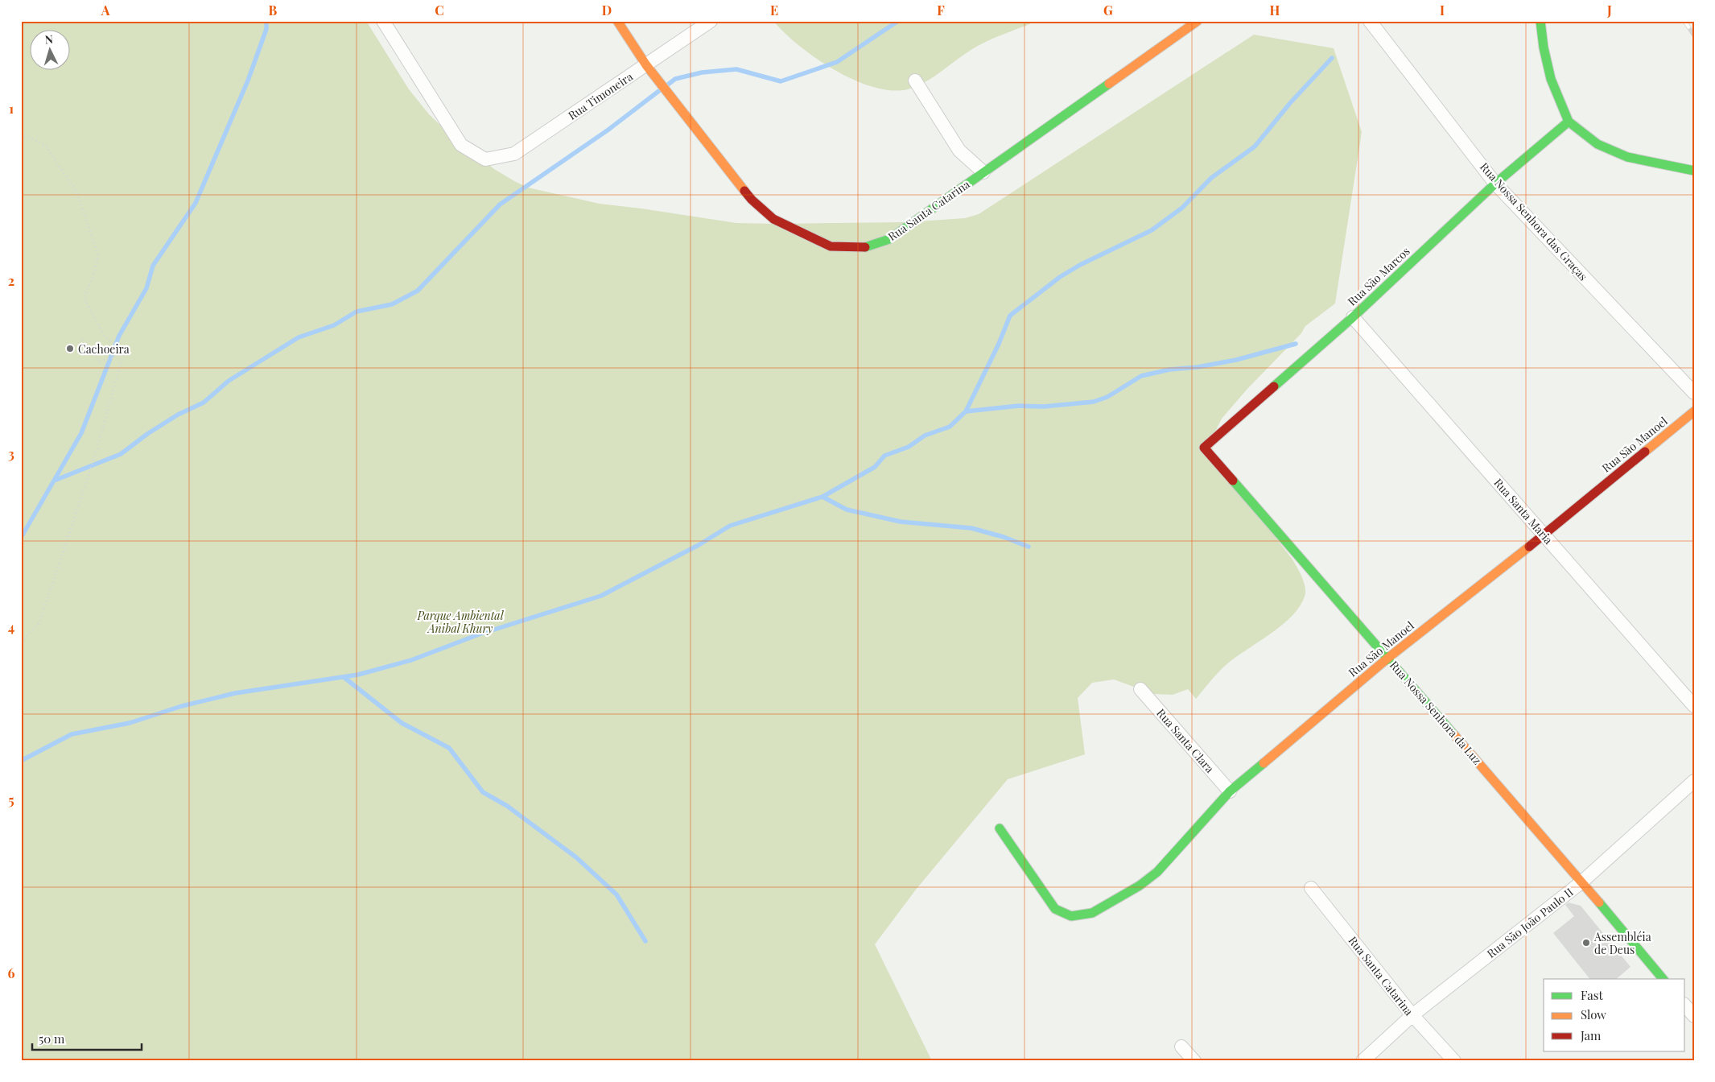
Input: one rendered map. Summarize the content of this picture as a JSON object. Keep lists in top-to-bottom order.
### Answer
{
  "streets": {
    "street": [
      "Rua Timoneira",
      "Rua Santa Catarina",
      "Rua Nossa Senhora das Graças",
      "Rua São Marcos",
      "Rua São Manoel",
      "Rua Santa Maria",
      "Rua Nossa Senhora da Luz",
      "Rua Santa Clara",
      "Rua São João Paulo II"
    ]
  },
  "crossings": [
    ["Rua Timoneira", "Rua Santa Catarina"],
    ["Rua Santa Catarina", "Rua São João Paulo II"],
    ["Rua Nossa Senhora das Graças", "Rua São Marcos"],
    ["Rua São Marcos", "Rua Santa Maria"],
    ["Rua São Marcos", "Rua Nossa Senhora da Luz"],
    ["Rua São Manoel", "Rua Santa Maria"],
    ["Rua São Manoel", "Rua Nossa Senhora da Luz"],
    ["Rua São Manoel", "Rua Santa Clara"],
    ["Rua Nossa Senhora da Luz", "Rua São João Paulo II"]
  ],
  "parks": ["Parque Ambiental Anibal Khury"],
  "places": ["Cachoeira", "Assembléia de Deus"],
  "legend": ["Fast", "Slow", "Jam"],
  "scale_bar": "50 m",
  "north": "top",
  "grid": {
    "columns": [
      "A",
      "B",
      "C",
      "D",
      "E",
      "F",
      "G",
      "H",
      "I",
      "J"
    ],
    "rows": [
      "1",
      "2",
      "3",
      "4",
      "5",
      "6"
    ]
  }
}
